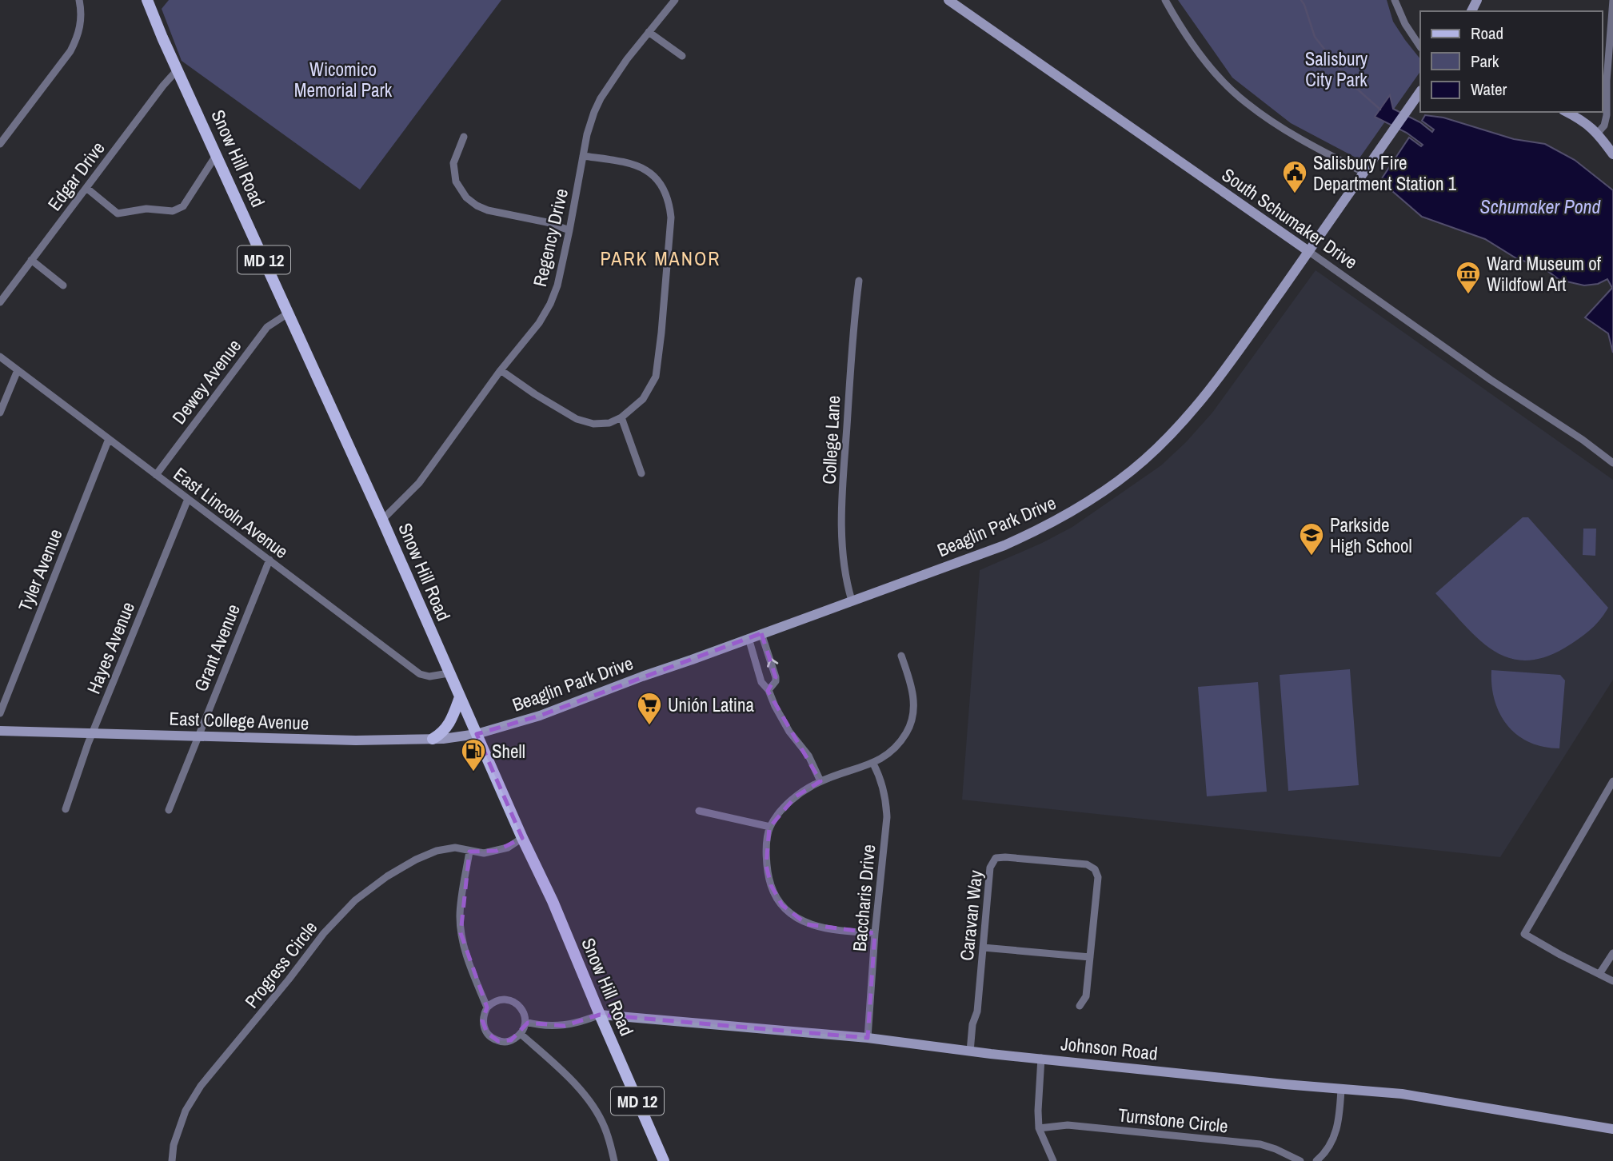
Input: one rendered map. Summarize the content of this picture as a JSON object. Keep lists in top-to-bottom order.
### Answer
{
  "streets": {
    "main road": [
      "Snow Hill Road",
      "South Schumaker Drive",
      "MD 12",
      "Beaglin Park Drive",
      "East College Avenue",
      "Johnson Road"
    ],
    "street": [
      "Edgar Drive",
      "Regency Drive",
      "Dewey Avenue",
      "College Lane",
      "East Lincoln Avenue",
      "Tyler Avenue",
      "Hayes Avenue",
      "Grant Avenue",
      "Baccharis Drive",
      "Caravan Way",
      "Progress Circle",
      "Turnstone Circle"
    ]
  },
  "crossings": [
    ["Snow Hill Road", "Edgar Drive"],
    ["Snow Hill Road", "Regency Drive"],
    ["Snow Hill Road", "Dewey Avenue"],
    ["Snow Hill Road", "East Lincoln Avenue"],
    ["Snow Hill Road", "Beaglin Park Drive"],
    ["Snow Hill Road", "East College Avenue"],
    ["Snow Hill Road", "Progress Circle"],
    ["Snow Hill Road", "Johnson Road"],
    ["South Schumaker Drive", "Beaglin Park Drive"],
    ["Dewey Avenue", "East Lincoln Avenue"],
    ["College Lane", "Beaglin Park Drive"],
    ["East Lincoln Avenue", "Tyler Avenue"],
    ["East Lincoln Avenue", "Hayes Avenue"],
    ["East Lincoln Avenue", "Grant Avenue"],
    ["Beaglin Park Drive", "East College Avenue"],
    ["Hayes Avenue", "East College Avenue"],
    ["Grant Avenue", "East College Avenue"],
    ["Baccharis Drive", "Johnson Road"],
    ["Caravan Way", "Johnson Road"]
  ],
  "districts": ["PARK MANOR"],
  "water": ["Schumaker Pond"],
  "parks": ["Salisbury City Park", "Wicomico Memorial Park"],
  "places": {
    "public building": ["Salisbury Fire Department Station 1"],
    "museum": ["Ward Museum of Wildfowl Art"],
    "school or university": ["Parkside High School"],
    "supermarket": ["Unión Latina"],
    "fuel station": ["Shell"]
  },
  "legend": ["Road", "Park", "Water"]
}
